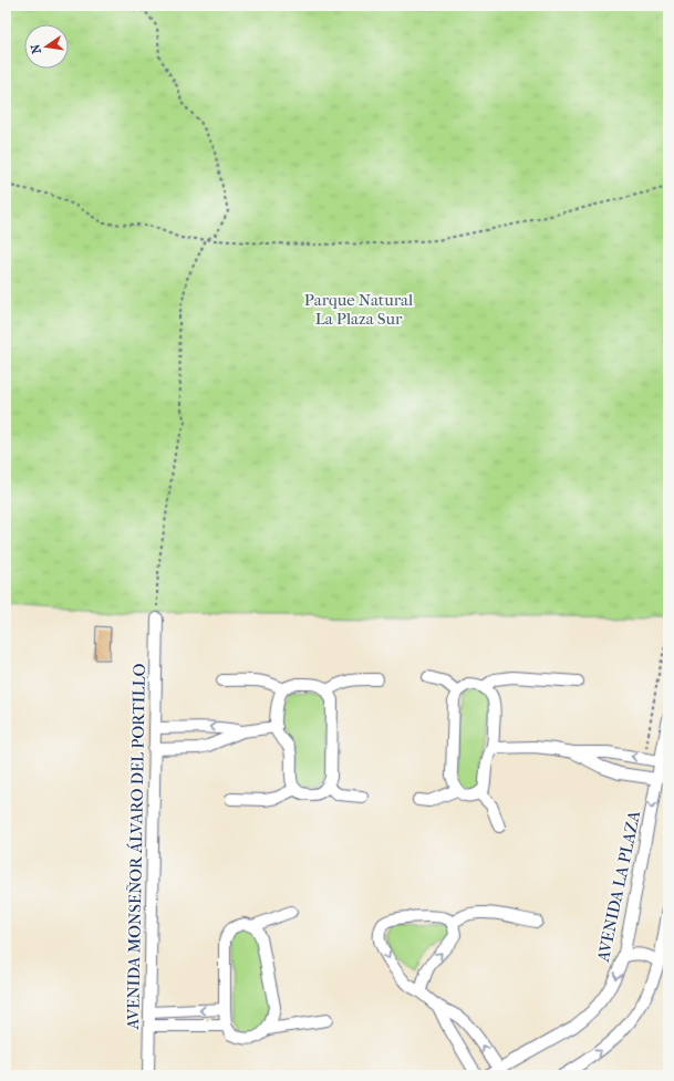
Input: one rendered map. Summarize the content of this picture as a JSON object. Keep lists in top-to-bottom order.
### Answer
{
  "streets": {
    "street": ["AVENIDA MONSEÑOR ÁLVARO DEL PORTILLO", "AVENIDA LA PLAZA"]
  },
  "parks": ["Parque Natural La Plaza Sur"],
  "north": "left"
}
